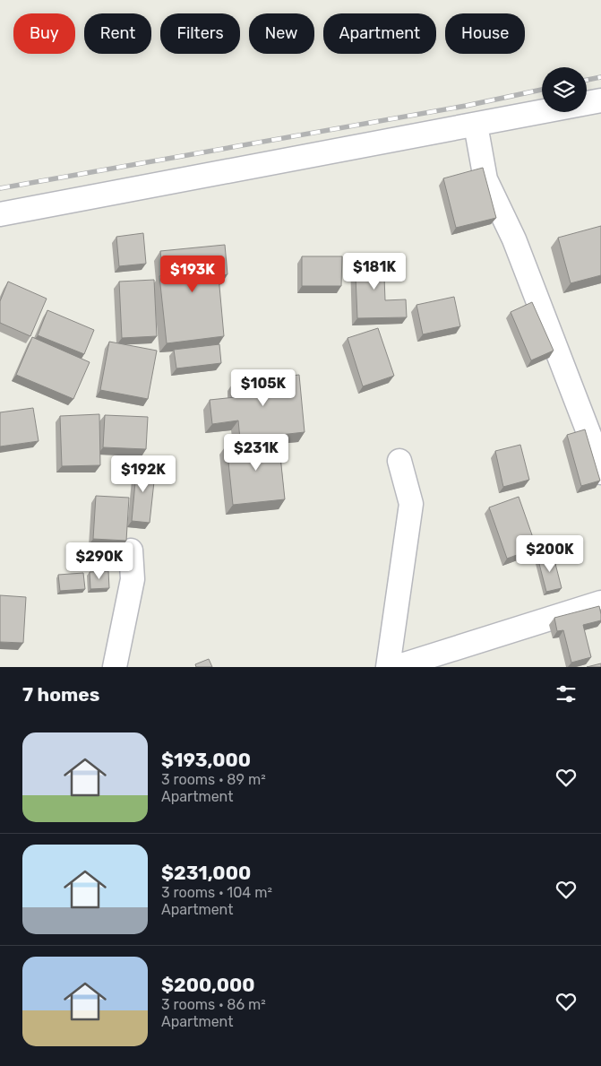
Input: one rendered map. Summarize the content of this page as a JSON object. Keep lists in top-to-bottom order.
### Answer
{
  "page": {
    "chip": [
      "Buy",
      "Rent",
      "Filters",
      "New",
      "Apartment",
      "House"
    ],
    "price": [
      "$181K",
      "$193K",
      "$105K",
      "$231K",
      "$192K",
      "$200K",
      "$290K"
    ],
    "heading": "7 homes",
    "list": [
      {
        "name": "$193,000",
        "note": "3 rooms · 89 m² · Apartment"
      },
      {
        "name": "$231,000",
        "note": "3 rooms · 104 m² · Apartment"
      },
      {
        "name": "$200,000",
        "note": "3 rooms · 86 m² · Apartment"
      }
    ]
  }
}
